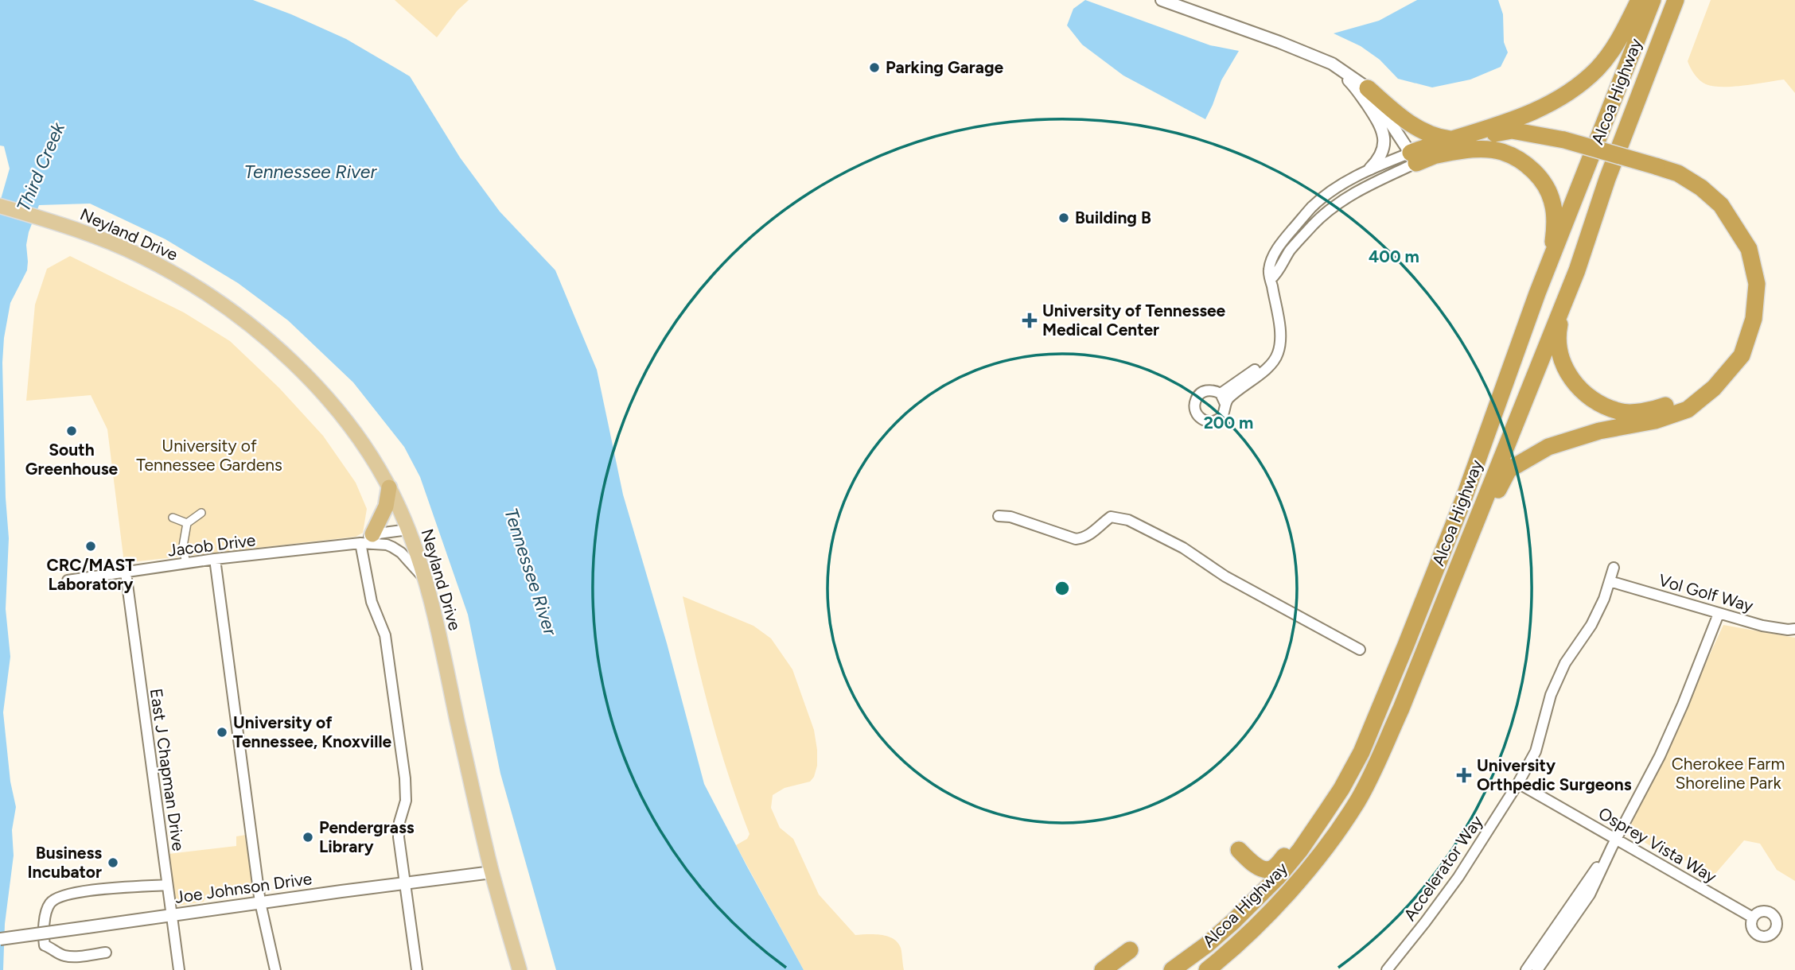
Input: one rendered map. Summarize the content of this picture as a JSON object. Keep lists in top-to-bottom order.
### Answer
{
  "streets": {
    "highway": ["Alcoa Highway"],
    "main road": ["Neyland Drive"],
    "street": [
      "Jacob Drive",
      "Vol Golf Way",
      "East J Chapman Drive",
      "Osprey Vista Way",
      "Accelerator Way",
      "Joe Johnson Drive"
    ]
  },
  "crossings": [
    ["Neyland Drive", "Jacob Drive"],
    ["Neyland Drive", "Joe Johnson Drive"],
    ["Jacob Drive", "East J Chapman Drive"],
    ["Vol Golf Way", "Accelerator Way"],
    ["East J Chapman Drive", "Joe Johnson Drive"],
    ["Osprey Vista Way", "Accelerator Way"]
  ],
  "water": ["Third Creek", "Tennessee River"],
  "parks": ["University of Tennessee Gardens", "Cherokee Farm Shoreline Park"],
  "places": {
    "other": [
      "Parking Garage",
      "Building B",
      "South Greenhouse",
      "CRC/MAST Laboratory",
      "University of Tennessee, Knoxville",
      "Pendergrass Library",
      "Business Incubator"
    ],
    "health": ["University of Tennessee Medical Center", "University Orthpedic Surgeons"]
  },
  "rings": ["400 m", "200 m"]
}
